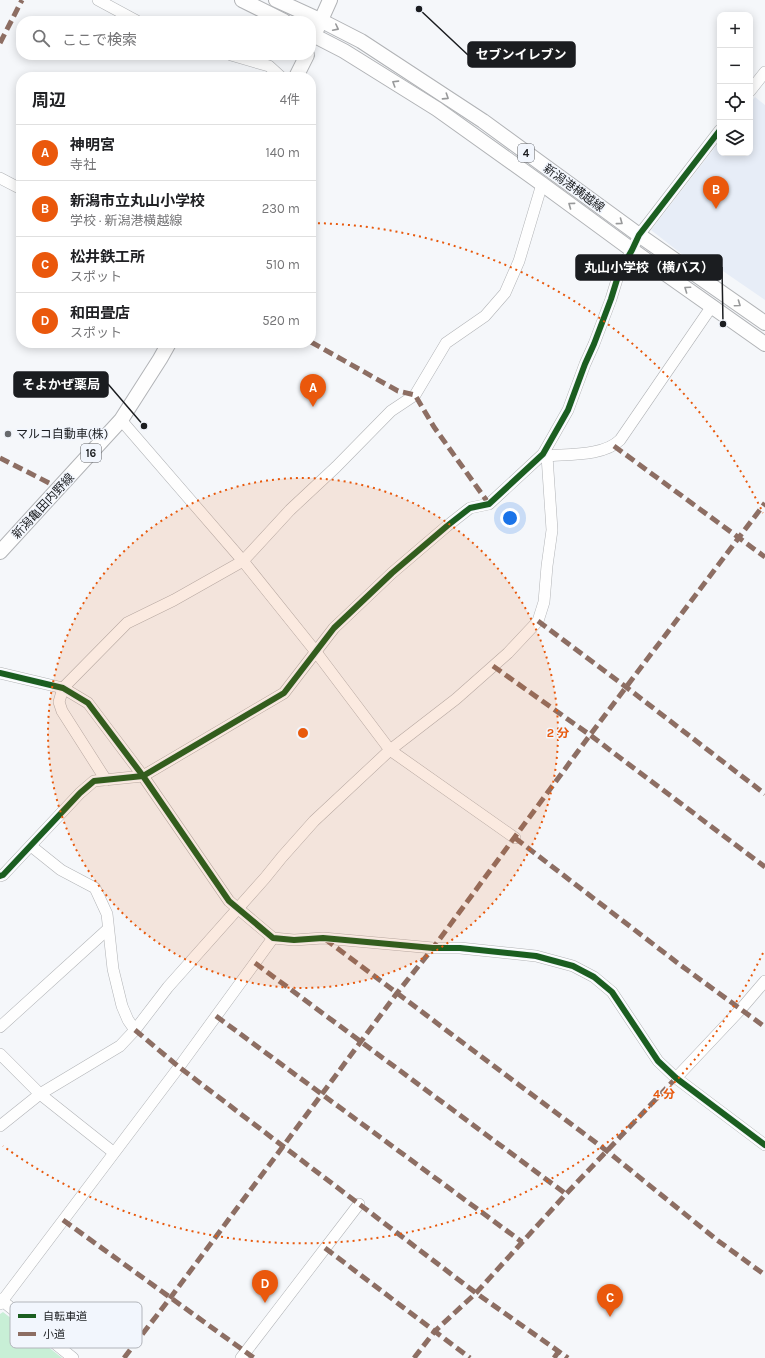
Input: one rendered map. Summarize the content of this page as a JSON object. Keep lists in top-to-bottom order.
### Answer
{
  "streets": {
    "main road": [
      "4",
      "新潟港横越線",
      "16",
      "新潟亀田内野線"
    ]
  },
  "places": [
    "セブンイレブン",
    "丸山小学校（横バス）",
    "そよかぜ薬局",
    "マルコ自動車(株)"
  ],
  "legend": ["自転車道", "小道"],
  "page": {
    "map_buttons": ["+", "−"],
    "search": "ここで検索",
    "heading": ["周辺", "4件"],
    "list": [
      {
        "mark": "A",
        "name": "神明宮",
        "note": "寺社",
        "value": "140 m"
      },
      {
        "mark": "B",
        "name": "新潟市立丸山小学校",
        "note": "学校 · 新潟港横越線",
        "value": "230 m"
      },
      {
        "mark": "C",
        "name": "松井鉄工所",
        "note": "スポット",
        "value": "510 m"
      },
      {
        "mark": "D",
        "name": "和田畳店",
        "note": "スポット",
        "value": "520 m"
      }
    ],
    "pins": [
      "B",
      "A",
      "D",
      "C"
    ]
  },
  "rings": ["2 分", "4 分"]
}
